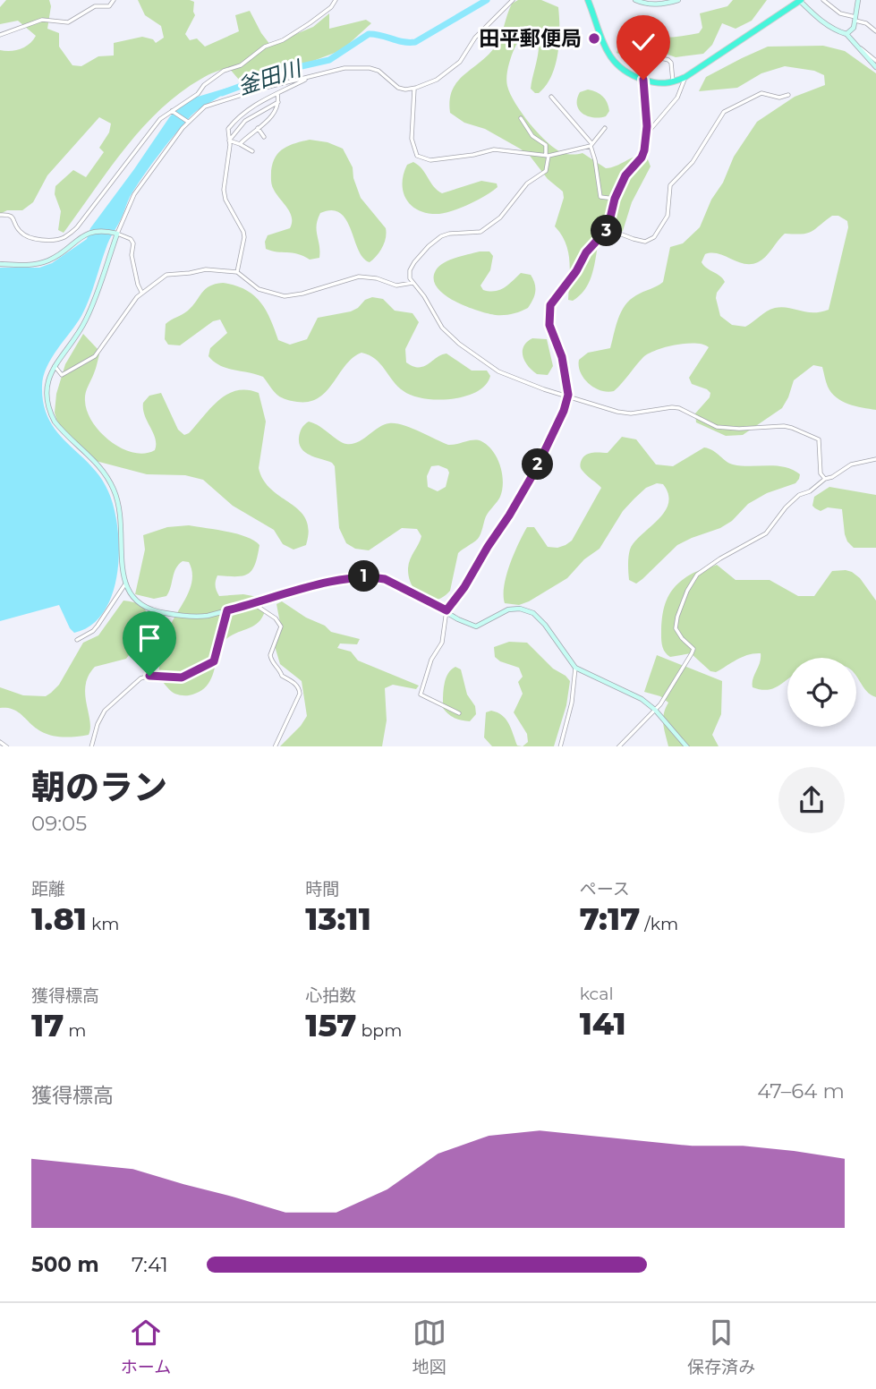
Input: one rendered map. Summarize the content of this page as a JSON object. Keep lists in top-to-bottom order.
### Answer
{
  "water": ["釜田川"],
  "places": ["田平郵便局"],
  "page": {
    "pins": ["3", "2", "1"],
    "heading": ["朝のラン", "09:05"],
    "stats": [
      ["距離", "1.81 km"],
      ["時間", "13:11"],
      ["ペース", "7:17 /km"],
      ["獲得標高", "17 m"],
      ["心拍数", "157 bpm"],
      ["kcal", "141"]
    ],
    "chart": ["獲得標高", "47–64 m"],
    "list": [
      {
        "name": "500 m",
        "note": "7:41"
      }
    ],
    "tabs": ["ホーム", "地図", "保存済み"]
  }
}
